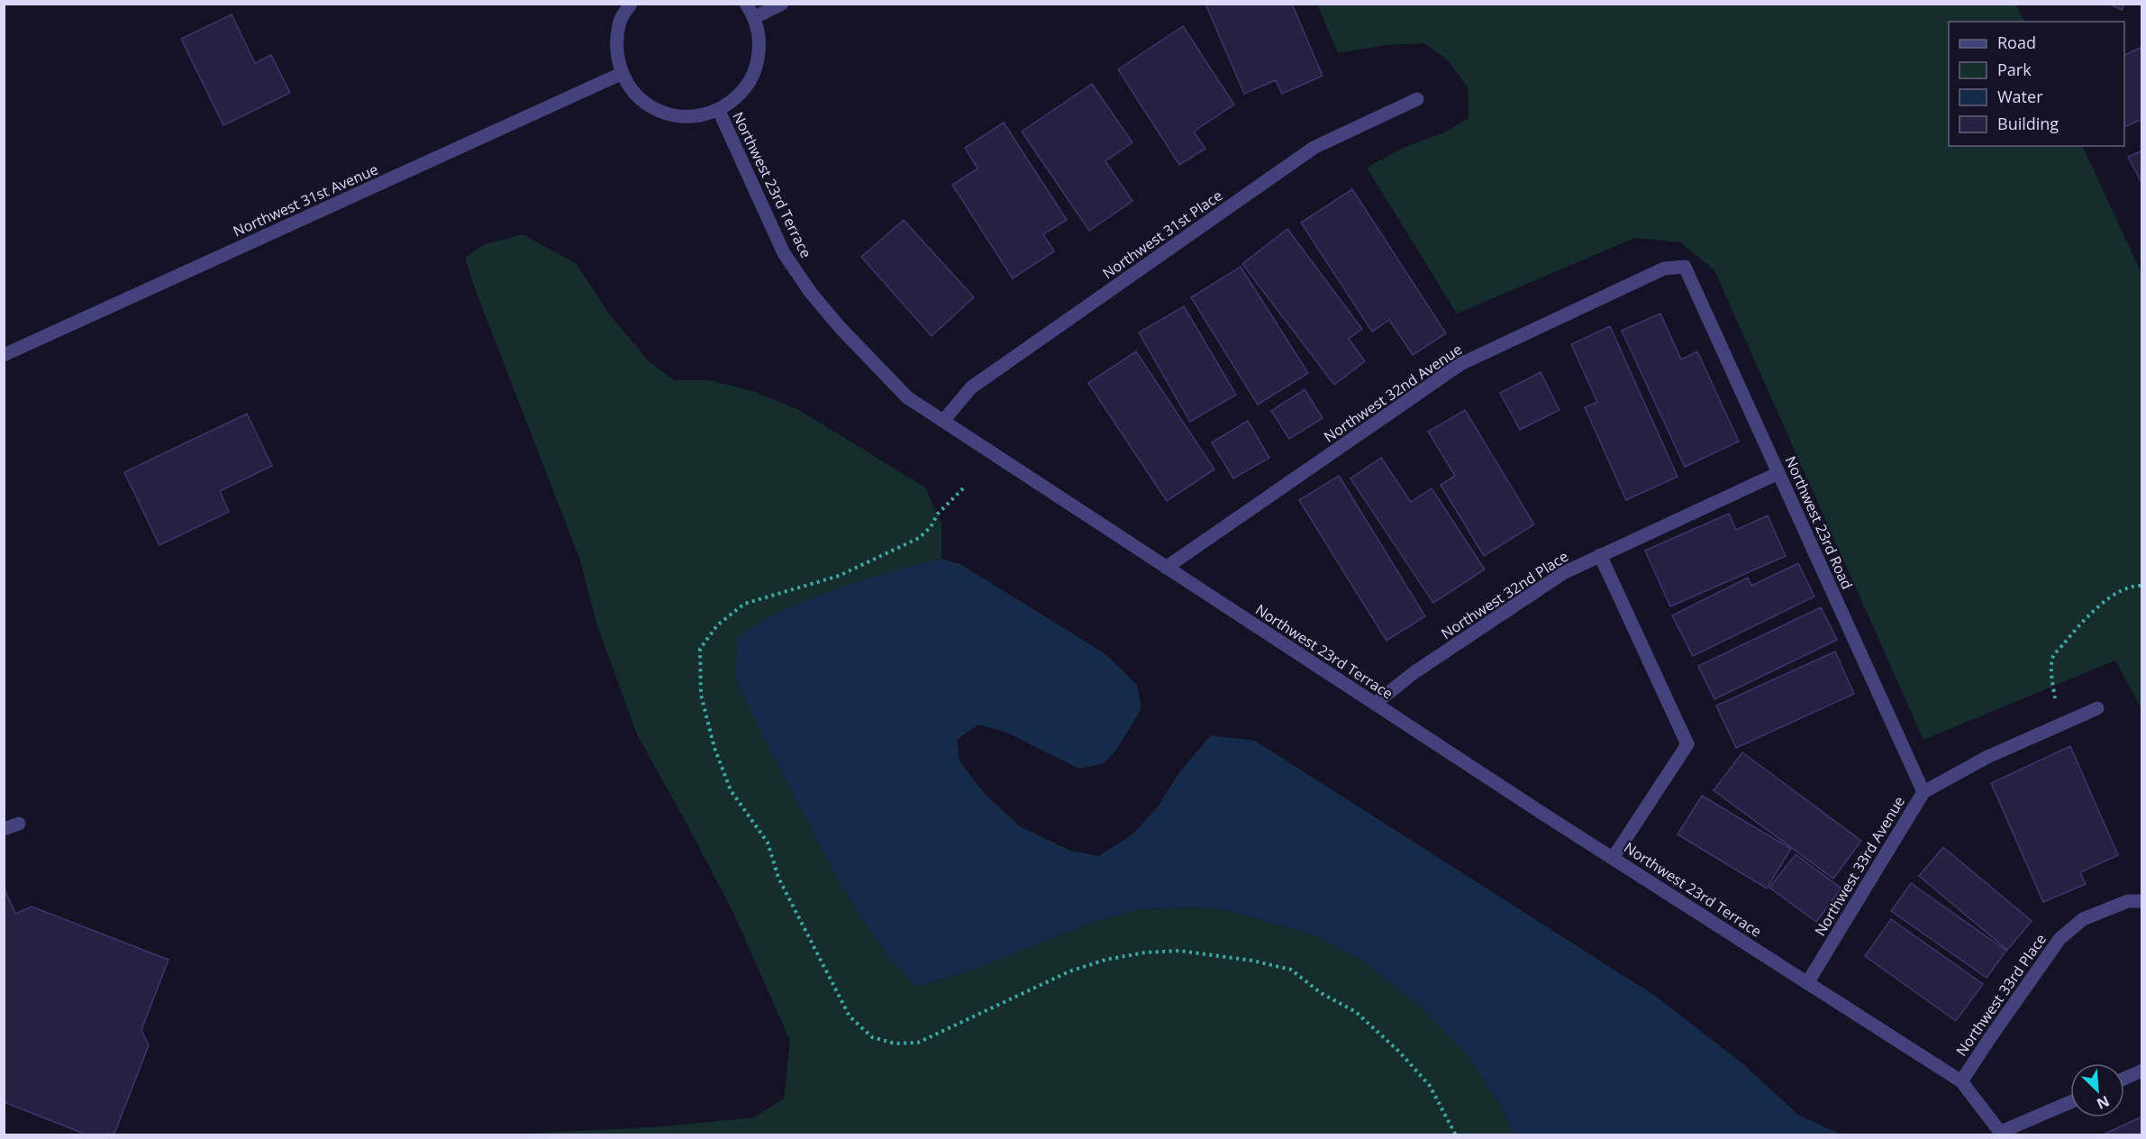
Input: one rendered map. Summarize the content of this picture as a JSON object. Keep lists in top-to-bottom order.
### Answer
{
  "streets": {
    "street": [
      "Northwest 23rd Terrace",
      "Northwest 31st Avenue",
      "Northwest 31st Place",
      "Northwest 32nd Avenue",
      "Northwest 23rd Road",
      "Northwest 32nd Place",
      "Northwest 33rd Avenue",
      "Northwest 33rd Place"
    ]
  },
  "crossings": [
    ["Northwest 23rd Terrace", "Northwest 31st Place"],
    ["Northwest 23rd Terrace", "Northwest 32nd Avenue"],
    ["Northwest 23rd Terrace", "Northwest 32nd Place"],
    ["Northwest 23rd Terrace", "Northwest 33rd Avenue"],
    ["Northwest 23rd Terrace", "Northwest 33rd Place"],
    ["Northwest 32nd Avenue", "Northwest 23rd Road"],
    ["Northwest 23rd Road", "Northwest 32nd Place"],
    ["Northwest 23rd Road", "Northwest 33rd Avenue"]
  ],
  "legend": [
    "Road",
    "Park",
    "Water",
    "Building"
  ],
  "north": "bottom right"
}
